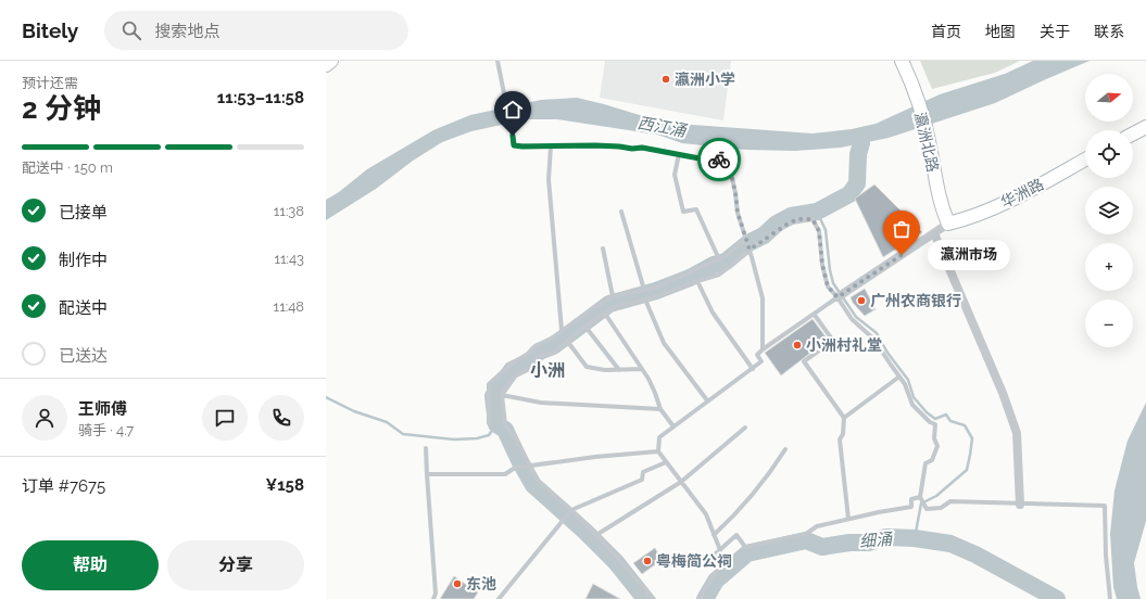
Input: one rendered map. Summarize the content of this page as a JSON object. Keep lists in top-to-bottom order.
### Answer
{
  "streets": {
    "main road": ["瀛洲北路", "华洲路"]
  },
  "crossings": [
    ["瀛洲北路", "华洲路"]
  ],
  "districts": ["小洲"],
  "water": ["西江涌", "细涌"],
  "places": [
    "瀛洲小学",
    "瀛洲市场",
    "广州农商银行",
    "小洲村礼堂",
    "粤梅简公祠",
    "东池"
  ],
  "north": "right",
  "page": {
    "header": "Bitely",
    "search": "搜索地点",
    "nav": [
      "首页",
      "地图",
      "关于",
      "联系"
    ],
    "heading": ["2 分钟", "预计还需", "11:53–11:58"],
    "panel": [
      "王师傅",
      "骑手 · 4.7",
      "订单 #7675",
      "¥158"
    ],
    "map_buttons": ["+", "−"],
    "bar": "配送中 · 150 m",
    "list": [
      ["已接单", "11:38"],
      ["制作中", "11:43"],
      ["配送中", "11:48"],
      "已送达"
    ],
    "bubble": "瀛洲市场",
    "buttons": ["帮助", "分享"]
  }
}
